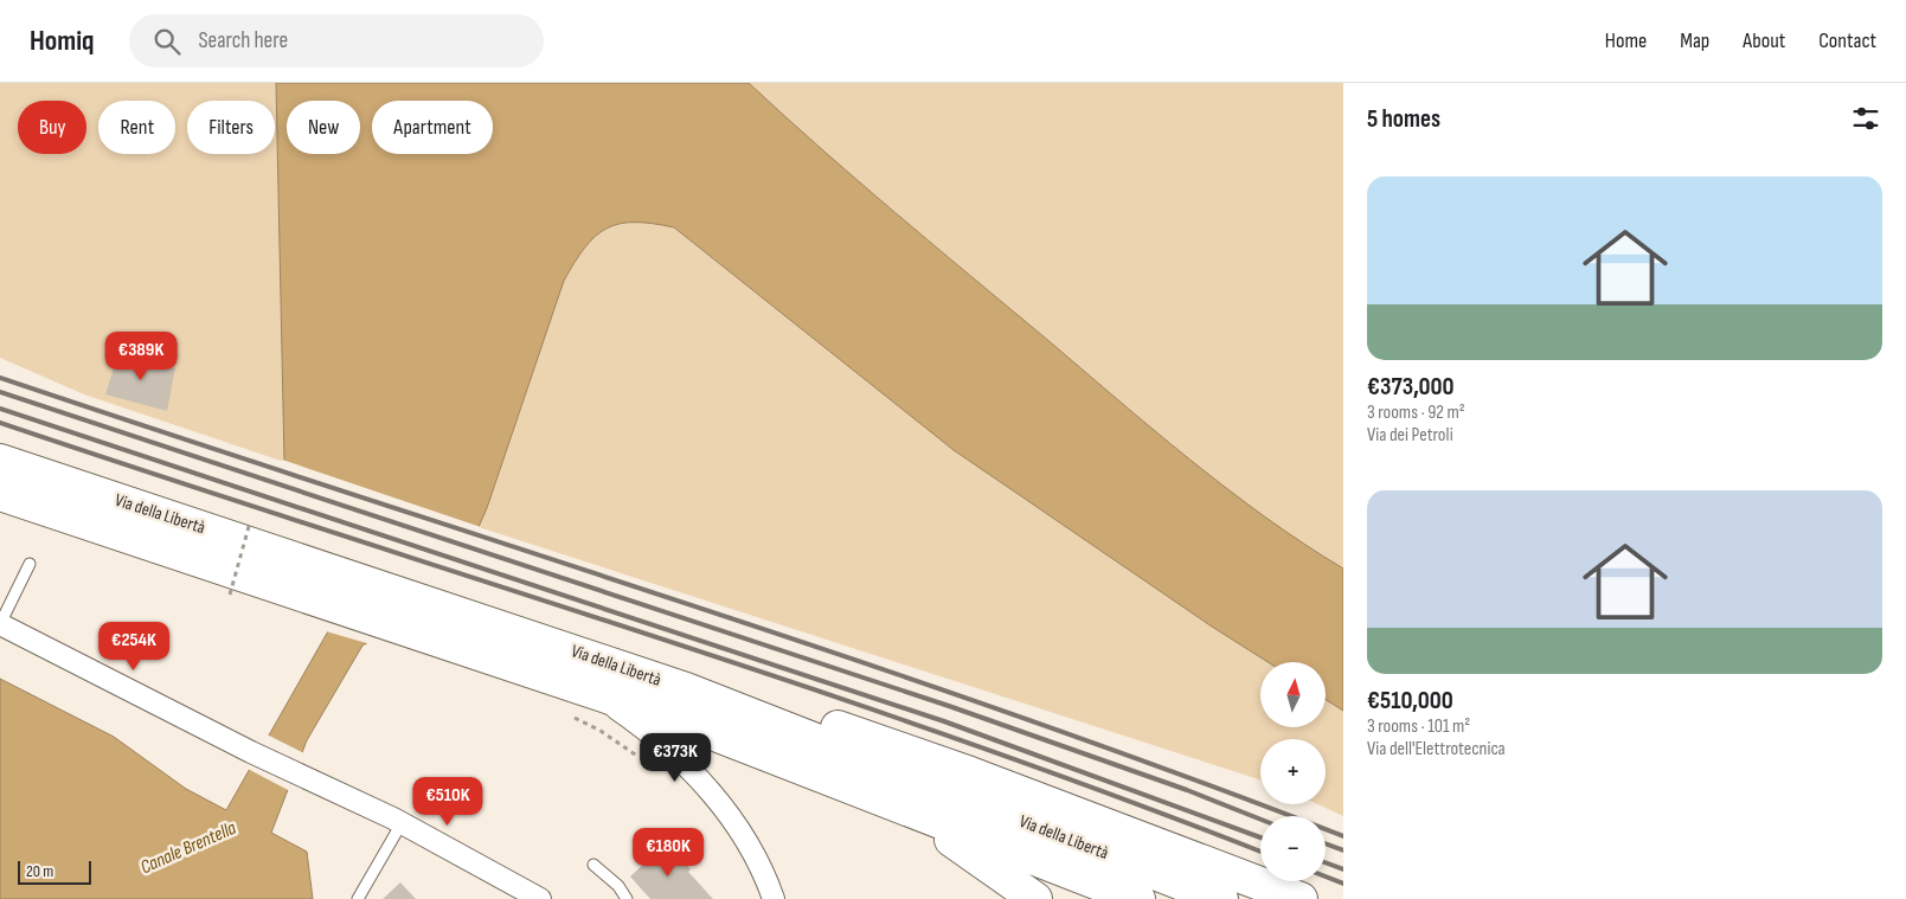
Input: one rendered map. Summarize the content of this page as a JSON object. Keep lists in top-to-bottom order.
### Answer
{
  "streets": {
    "highway": ["Via della Libertà"]
  },
  "water": ["Canale Brentella"],
  "scale_bar": "20 m",
  "north": "top",
  "page": {
    "header": "Homiq",
    "search": "Search here",
    "nav": [
      "Home",
      "Map",
      "About",
      "Contact"
    ],
    "heading": "5 homes",
    "chip": [
      "Buy",
      "Rent",
      "Filters",
      "New",
      "Apartment"
    ],
    "list": [
      {
        "name": "€373,000",
        "note": "3 rooms · 92 m² · Via dei Petroli"
      },
      {
        "name": "€510,000",
        "note": "3 rooms · 101 m² · Via dell'Elettrotecnica"
      }
    ],
    "price": [
      "€389K",
      "€254K",
      "€373K",
      "€510K",
      "€180K"
    ],
    "map_buttons": ["+", "−"],
    "scale": "20 m"
  }
}
